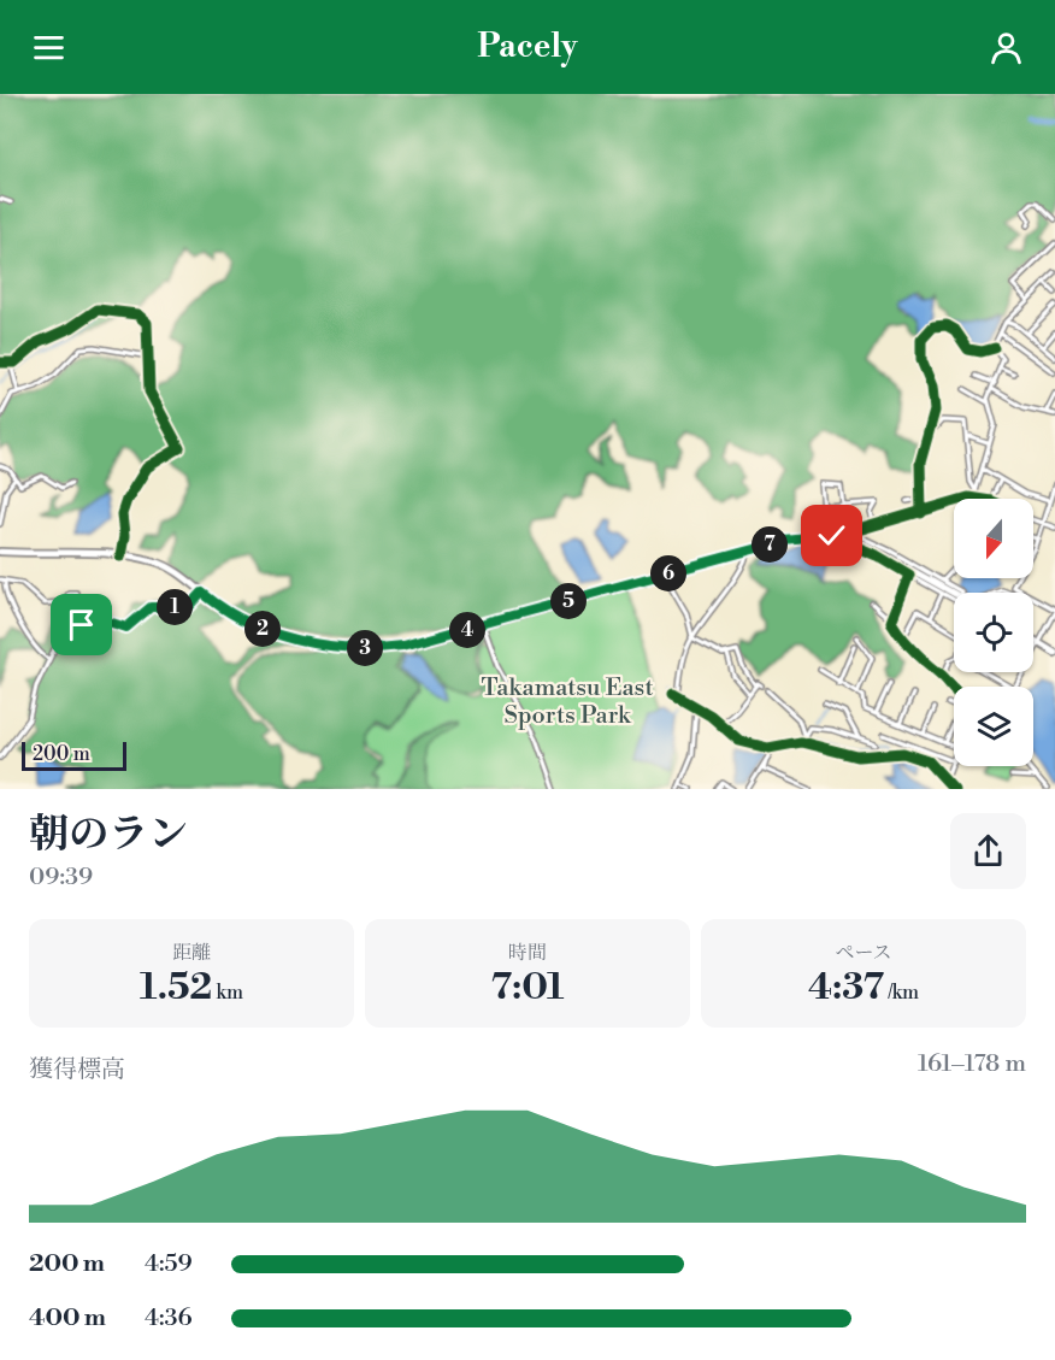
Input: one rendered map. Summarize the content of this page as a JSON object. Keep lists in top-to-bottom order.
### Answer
{
  "parks": ["Takamatsu East Sports Park"],
  "scale_bar": "200 m",
  "north": "bottom",
  "page": {
    "header": "Pacely",
    "pins": [
      "7",
      "6",
      "5",
      "1",
      "2",
      "4",
      "3"
    ],
    "scale": "200 m",
    "heading": ["朝のラン", "09:39"],
    "stats": [
      ["距離", "1.52 km"],
      ["時間", "7:01"],
      ["ペース", "4:37 /km"]
    ],
    "chart": ["獲得標高", "161–178 m"],
    "list": [
      {
        "name": "200 m",
        "note": "4:59"
      },
      {
        "name": "400 m",
        "note": "4:36"
      }
    ]
  }
}
